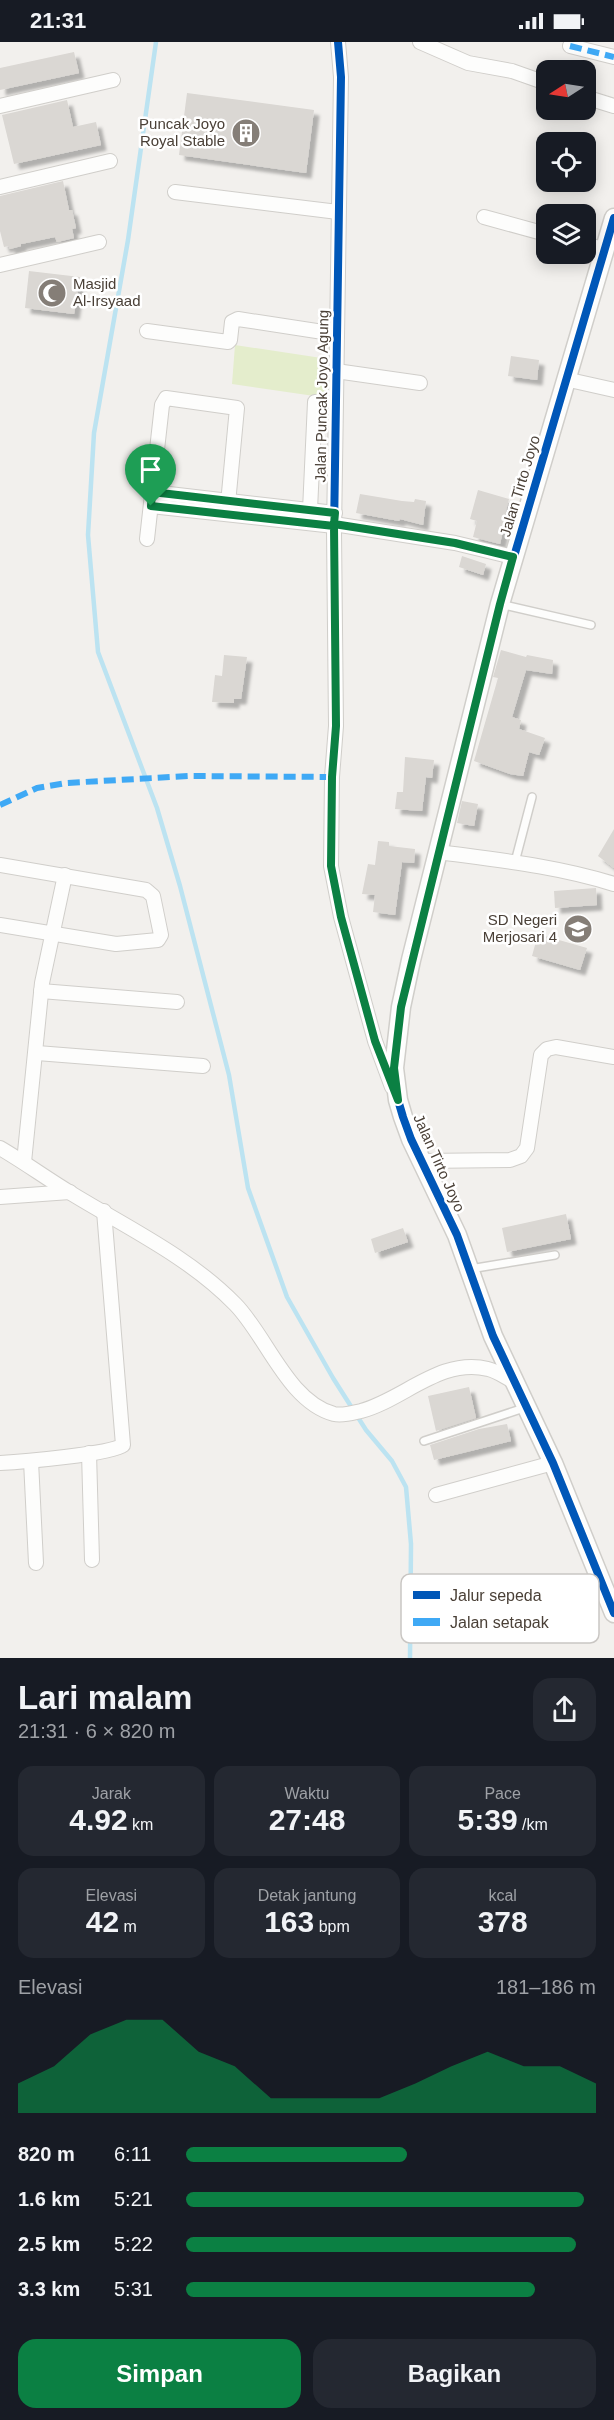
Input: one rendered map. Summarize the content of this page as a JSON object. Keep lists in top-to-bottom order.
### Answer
{
  "streets": {
    "street": ["Jalan Puncak Joyo Agung", "Jalan Tirto Joyo"]
  },
  "crossings": [
    ["Jalan Puncak Joyo Agung", "Jalan Tirto Joyo"]
  ],
  "places": {
    "building": ["Puncak Joyo Royal Stable"],
    "mosque": ["Masjid Al-Irsyaad"],
    "school or university": ["SD Negeri Merjosari 4"]
  },
  "legend": ["Jalur sepeda", "Jalan setapak"],
  "north": "left",
  "page": {
    "status": "21:31",
    "heading": ["Lari malam", "21:31 · 6 × 820 m"],
    "stats": [
      ["Jarak", "4.92 km"],
      ["Waktu", "27:48"],
      ["Pace", "5:39 /km"],
      ["Elevasi", "42 m"],
      ["Detak jantung", "163 bpm"],
      ["kcal", "378"]
    ],
    "chart": ["Elevasi", "181–186 m"],
    "list": [
      {
        "name": "820 m",
        "note": "6:11"
      },
      {
        "name": "1.6 km",
        "note": "5:21"
      },
      {
        "name": "2.5 km",
        "note": "5:22"
      },
      {
        "name": "3.3 km",
        "note": "5:31"
      }
    ],
    "buttons": ["Simpan", "Bagikan"]
  }
}
